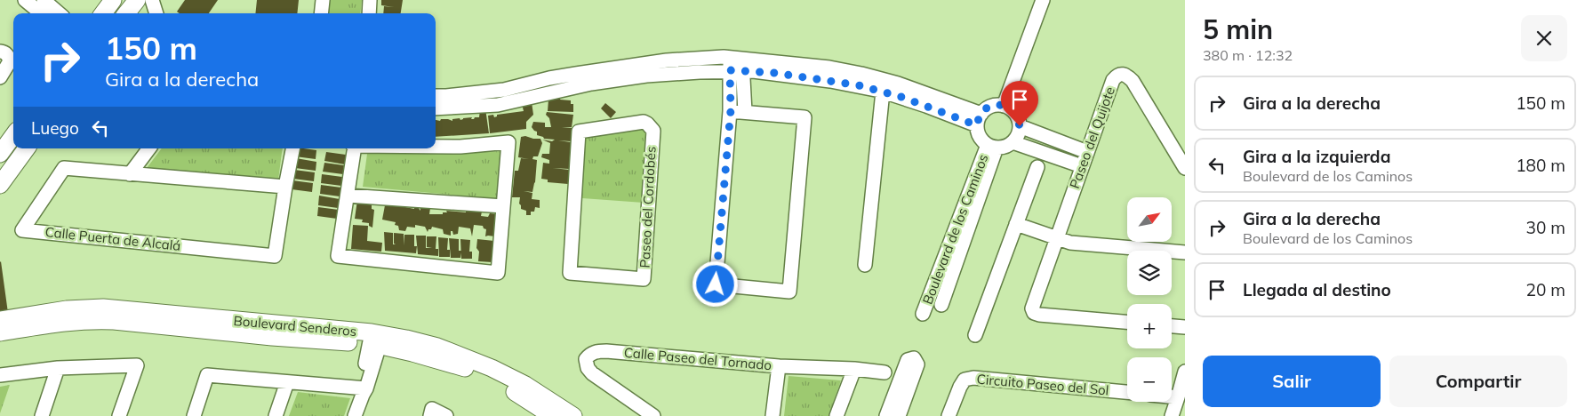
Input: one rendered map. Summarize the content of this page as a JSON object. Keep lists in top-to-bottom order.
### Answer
{
  "streets": {
    "main road": ["Boulevard Senderos"],
    "street": [
      "Paseo del Quijote",
      "Paseo del Cordobés",
      "Boulevard de los Caminos",
      "Calle Puerta de Alcalá",
      "Calle Paseo del Tornado",
      "Circuito Paseo del Sol"
    ]
  },
  "north": "top right",
  "page": {
    "heading": ["5 min", "380 m · 12:32"],
    "turn": ["150 m", "Gira a la derecha"],
    "list": [
      {
        "name": "Gira a la derecha",
        "value": "150 m"
      },
      {
        "name": "Gira a la izquierda",
        "note": "Boulevard de los Caminos",
        "value": "180 m"
      },
      {
        "name": "Gira a la derecha",
        "note": "Boulevard de los Caminos",
        "value": "30 m"
      },
      {
        "name": "Llegada al destino",
        "value": "20 m"
      }
    ],
    "then": "Luego",
    "map_buttons": ["+", "−"],
    "buttons": ["Salir", "Compartir"]
  }
}
